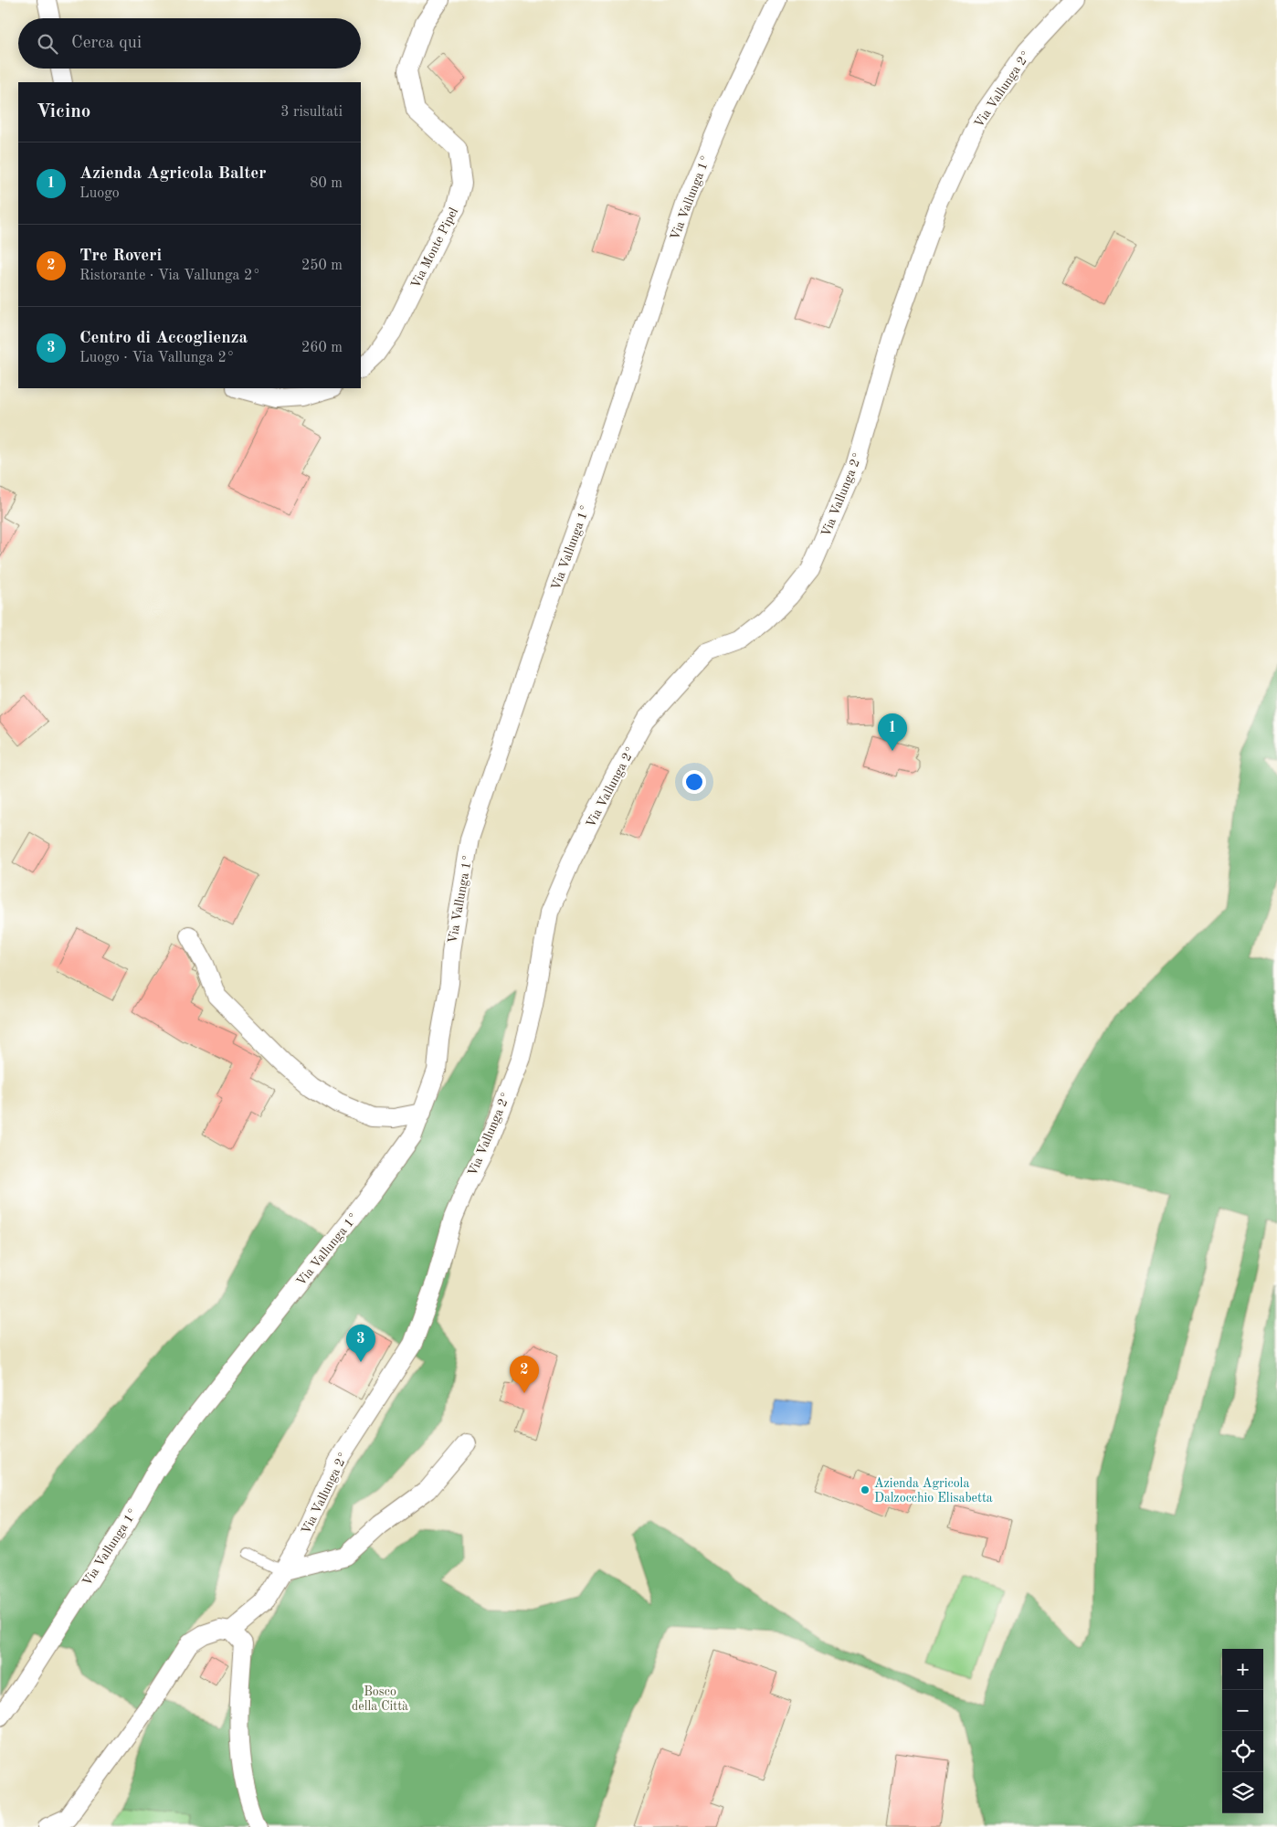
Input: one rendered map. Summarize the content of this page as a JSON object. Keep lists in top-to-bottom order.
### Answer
{
  "streets": {
    "street": ["Via Vallunga 2°", "Via Vallunga 1°", "Via Monte Pipel"]
  },
  "parks": ["Bosco della Città"],
  "places": ["Azienda Agricola Dalzocchio Elisabetta"],
  "page": {
    "search": "Cerca qui",
    "heading": ["Vicino", "3 risultati"],
    "list": [
      {
        "mark": "1",
        "name": "Azienda Agricola Balter",
        "note": "Luogo",
        "value": "80 m"
      },
      {
        "mark": "2",
        "name": "Tre Roveri",
        "note": "Ristorante · Via Vallunga 2°",
        "value": "250 m"
      },
      {
        "mark": "3",
        "name": "Centro di Accoglienza",
        "note": "Luogo · Via Vallunga 2°",
        "value": "260 m"
      }
    ],
    "pins": ["1", "3", "2"],
    "map_buttons": ["+", "−"]
  }
}
